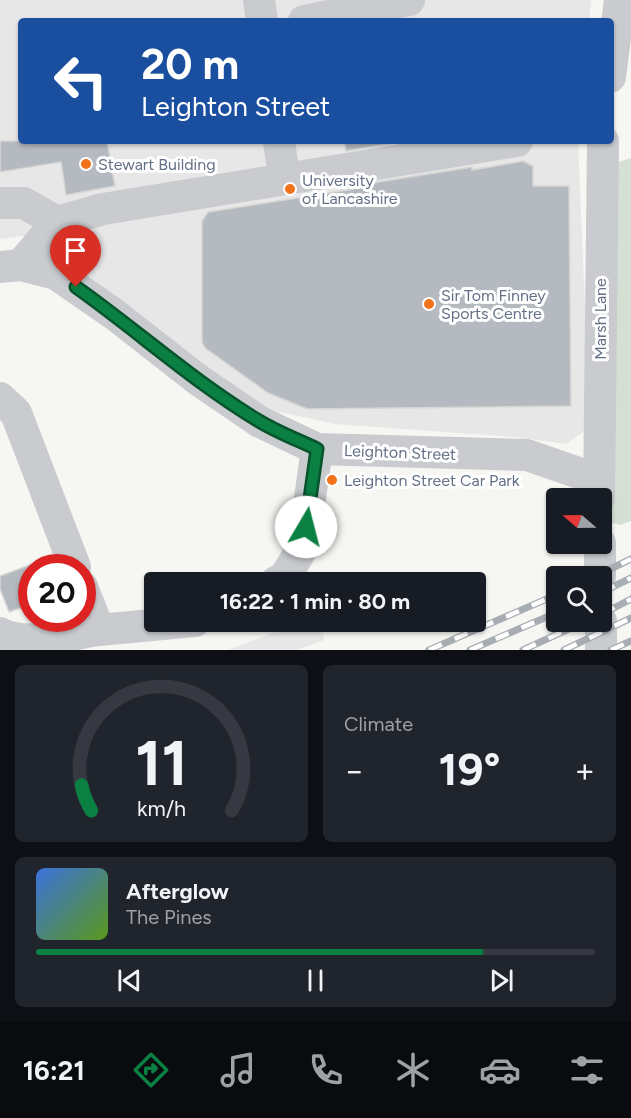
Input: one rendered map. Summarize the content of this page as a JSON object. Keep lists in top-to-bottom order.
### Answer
{
  "streets": {
    "street": ["Marsh Lane", "Leighton Street"]
  },
  "places": [
    "Stewart Building",
    "University of Lancashire",
    "Sir Tom Finney Sports Centre",
    "Leighton Street Car Park"
  ],
  "north": "left",
  "page": {
    "turn": ["20 m", "Leighton Street"],
    "limit": "20",
    "trip": "16:22 · 1 min · 80 m",
    "tile": "Climate",
    "heat": ["−", "19°", "+"],
    "song": ["Afterglow", "The Pines"],
    "tabs": "16:21",
    "gauge": ["11", "km/h"]
  }
}
